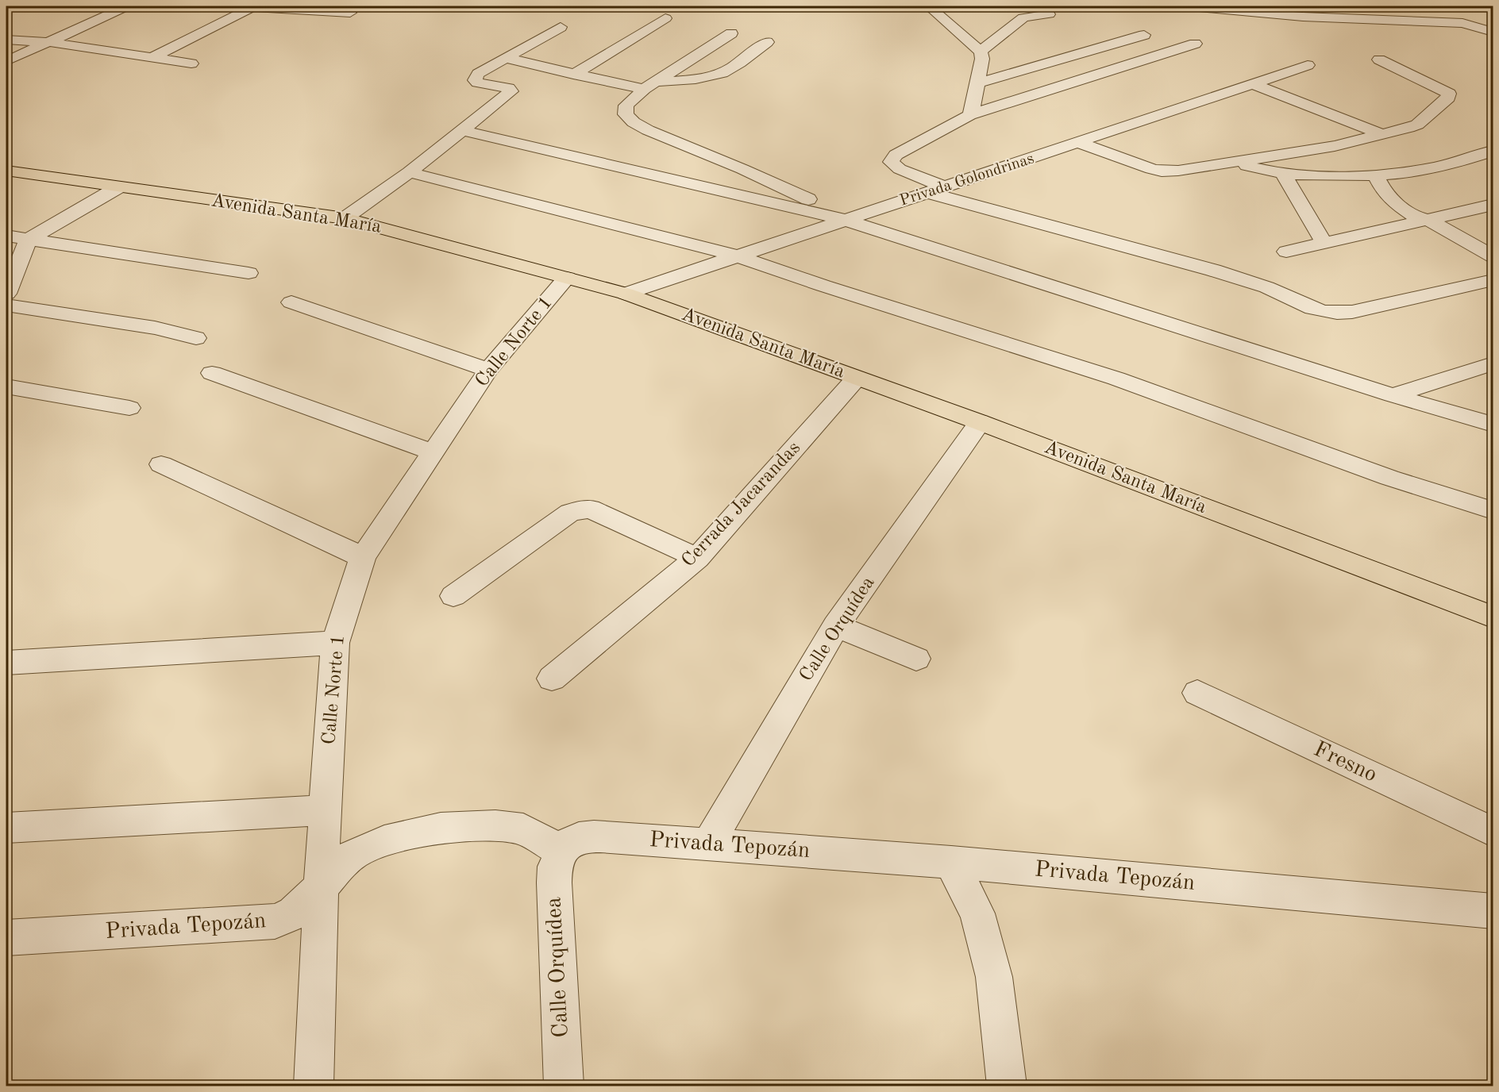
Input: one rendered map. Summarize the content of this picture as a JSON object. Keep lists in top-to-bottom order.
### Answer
{
  "streets": {
    "main road": ["Avenida Santa María"],
    "street": [
      "Privada Golondrinas",
      "Calle Norte 1",
      "Cerrada Jacarandas",
      "Calle Orquídea",
      "Fresno",
      "Privada Tepozán"
    ]
  },
  "crossings": [
    ["Privada Golondrinas", "Avenida Santa María"],
    ["Avenida Santa María", "Calle Norte 1"],
    ["Avenida Santa María", "Cerrada Jacarandas"],
    ["Avenida Santa María", "Calle Orquídea"],
    ["Calle Norte 1", "Privada Tepozán"],
    ["Calle Orquídea", "Privada Tepozán"]
  ]
}
